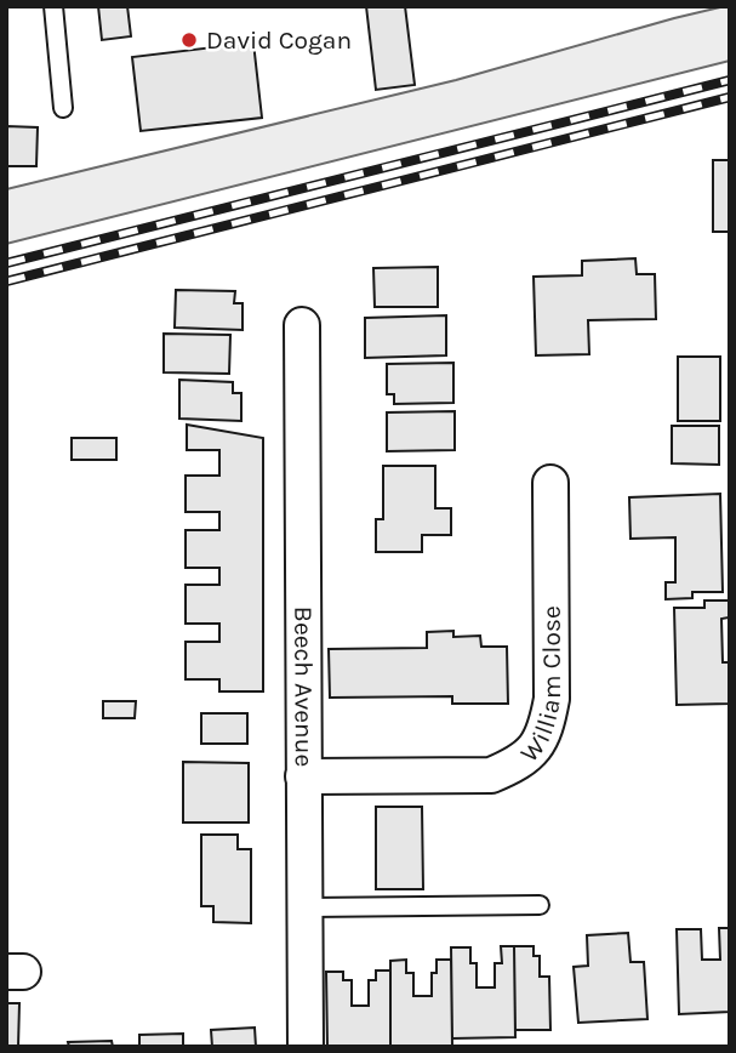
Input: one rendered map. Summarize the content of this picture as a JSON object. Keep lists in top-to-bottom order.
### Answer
{
  "streets": {
    "street": ["William Close", "Beech Avenue"]
  },
  "crossings": [
    ["William Close", "Beech Avenue"]
  ],
  "places": ["David Cogan"]
}
